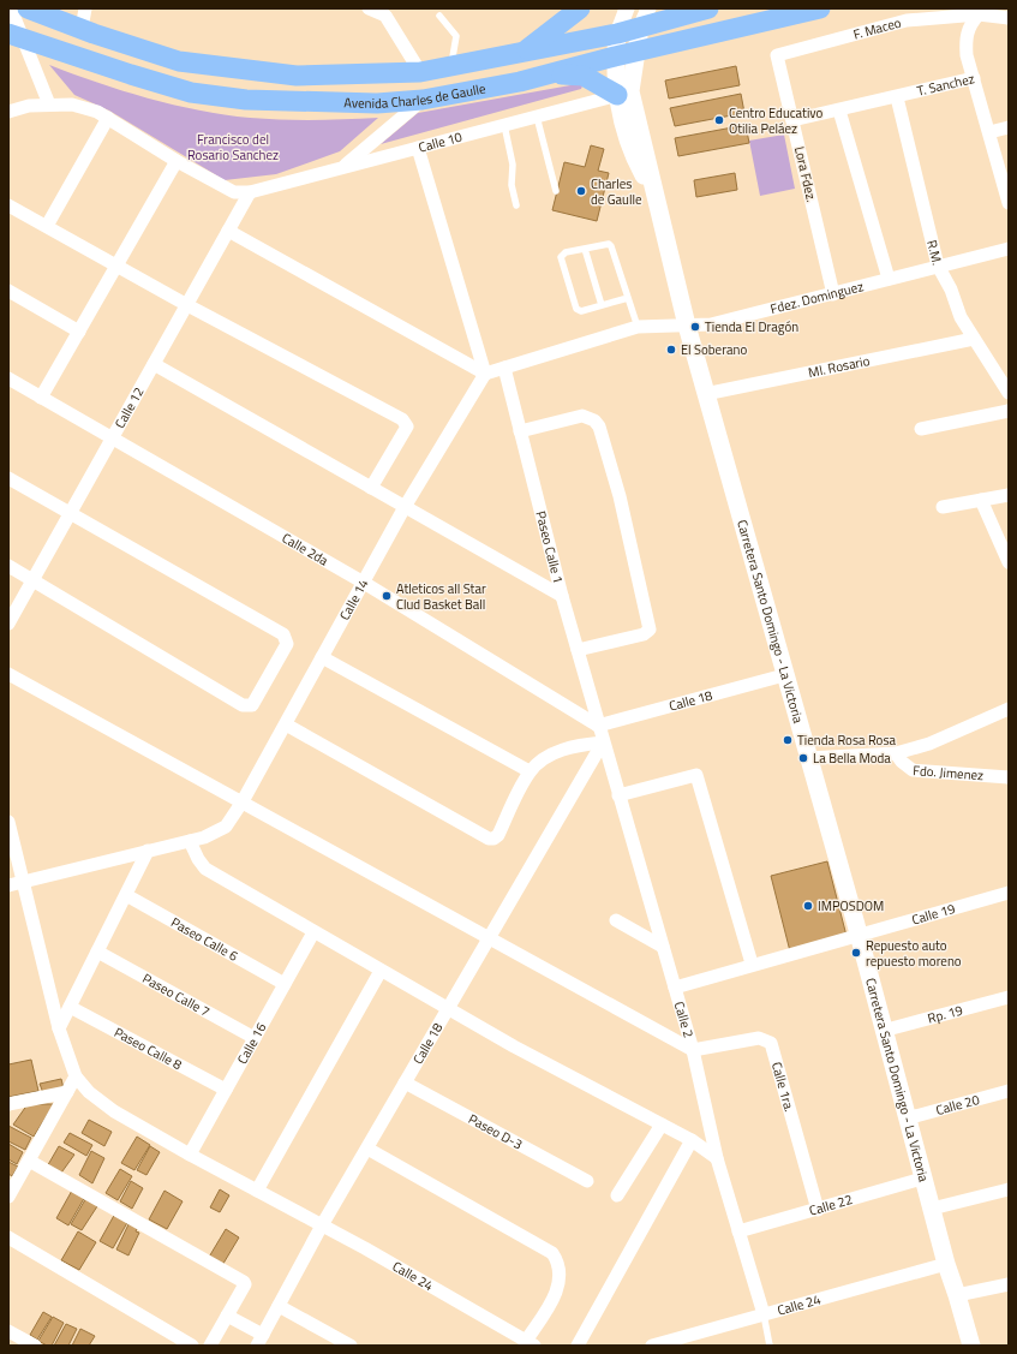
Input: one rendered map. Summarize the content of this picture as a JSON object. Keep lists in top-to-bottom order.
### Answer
{
  "streets": {
    "main road": ["Avenida Charles de Gaulle", "Carretera Santo Domingo - La Victoria"],
    "street": [
      "F. Maceo",
      "T. Sanchez",
      "Calle 10",
      "Lora Fdez.",
      "R.M.",
      "Fdez. Dominguez",
      "Ml. Rosario",
      "Calle 12",
      "Paseo Calle 1",
      "Calle 2da",
      "Calle 14",
      "Calle 18",
      "Fdo. Jimenez",
      "Calle 19",
      "Paseo Calle 6",
      "Paseo Calle 7",
      "Rp. 19",
      "Calle 2",
      "Calle 16",
      "Paseo Calle 8",
      "Calle 1ra.",
      "Calle 20",
      "Paseo D-3",
      "Calle 22",
      "Calle 24"
    ]
  },
  "crossings": [
    ["F. Maceo", "Lora Fdez."],
    ["T. Sanchez", "Lora Fdez."],
    ["T. Sanchez", "R.M."],
    ["Avenida Charles de Gaulle", "Carretera Santo Domingo - La Victoria"],
    ["Calle 10", "Calle 12"],
    ["Calle 10", "Carretera Santo Domingo - La Victoria"],
    ["Lora Fdez.", "Fdez. Dominguez"],
    ["R.M.", "Fdez. Dominguez"],
    ["R.M.", "Ml. Rosario"],
    ["Fdez. Dominguez", "Paseo Calle 1"],
    ["Fdez. Dominguez", "Calle 14"],
    ["Fdez. Dominguez", "Carretera Santo Domingo - La Victoria"],
    ["Ml. Rosario", "Carretera Santo Domingo - La Victoria"],
    ["Calle 12", "Calle 2da"],
    ["Paseo Calle 1", "Calle 2da"],
    ["Paseo Calle 1", "Calle 18"],
    ["Paseo Calle 1", "Calle 2"],
    ["Calle 2da", "Calle 14"],
    ["Calle 2da", "Calle 18"],
    ["Calle 2da", "Calle 2"],
    ["Carretera Santo Domingo - La Victoria", "Calle 18"],
    ["Carretera Santo Domingo - La Victoria", "Fdo. Jimenez"],
    ["Carretera Santo Domingo - La Victoria", "Calle 19"],
    ["Carretera Santo Domingo - La Victoria", "Rp. 19"],
    ["Carretera Santo Domingo - La Victoria", "Calle 20"],
    ["Carretera Santo Domingo - La Victoria", "Calle 22"],
    ["Carretera Santo Domingo - La Victoria", "Calle 24"],
    ["Calle 18", "Calle 2"],
    ["Calle 18", "Paseo D-3"],
    ["Calle 18", "Calle 24"],
    ["Calle 19", "Calle 2"],
    ["Paseo Calle 6", "Calle 16"],
    ["Paseo Calle 7", "Calle 16"],
    ["Calle 2", "Calle 1ra."],
    ["Calle 2", "Calle 22"],
    ["Calle 2", "Calle 24"],
    ["Calle 16", "Paseo Calle 8"],
    ["Calle 16", "Calle 24"],
    ["Calle 1ra.", "Calle 22"]
  ],
  "parks": ["Francisco del Rosario Sanchez"],
  "places": [
    "Centro Educativo Otilia Peláez",
    "Charles de Gaulle",
    "Tienda El Dragón",
    "El Soberano",
    "Atleticos all Star Clud Basket Ball",
    "Tienda Rosa Rosa",
    "La Bella Moda",
    "IMPOSDOM",
    "Repuesto auto repuesto moreno"
  ]
}
